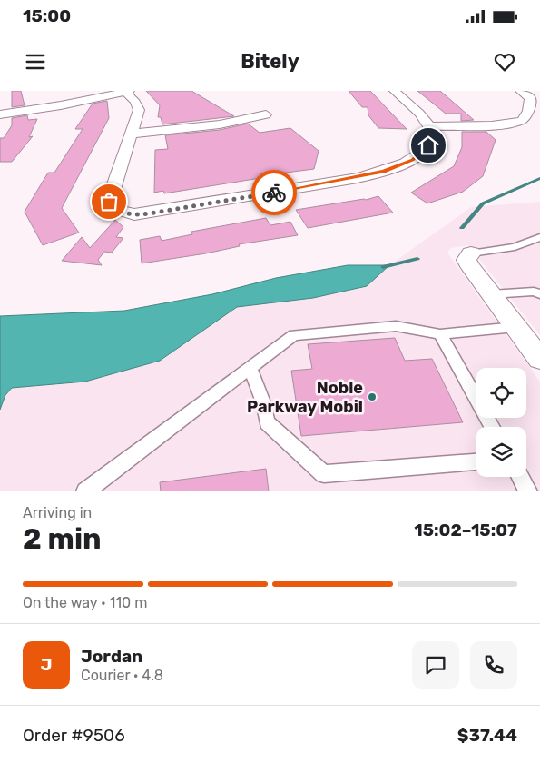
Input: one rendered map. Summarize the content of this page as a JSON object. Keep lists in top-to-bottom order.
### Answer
{
  "places": ["Noble Parkway Mobil"],
  "page": {
    "status": "15:00",
    "header": "Bitely",
    "heading": ["2 min", "Arriving in", "15:02–15:07"],
    "panel": [
      "Jordan",
      "Courier · 4.8",
      "Order #9506",
      "$37.44"
    ],
    "bar": "On the way · 110 m",
    "round": "J"
  }
}
